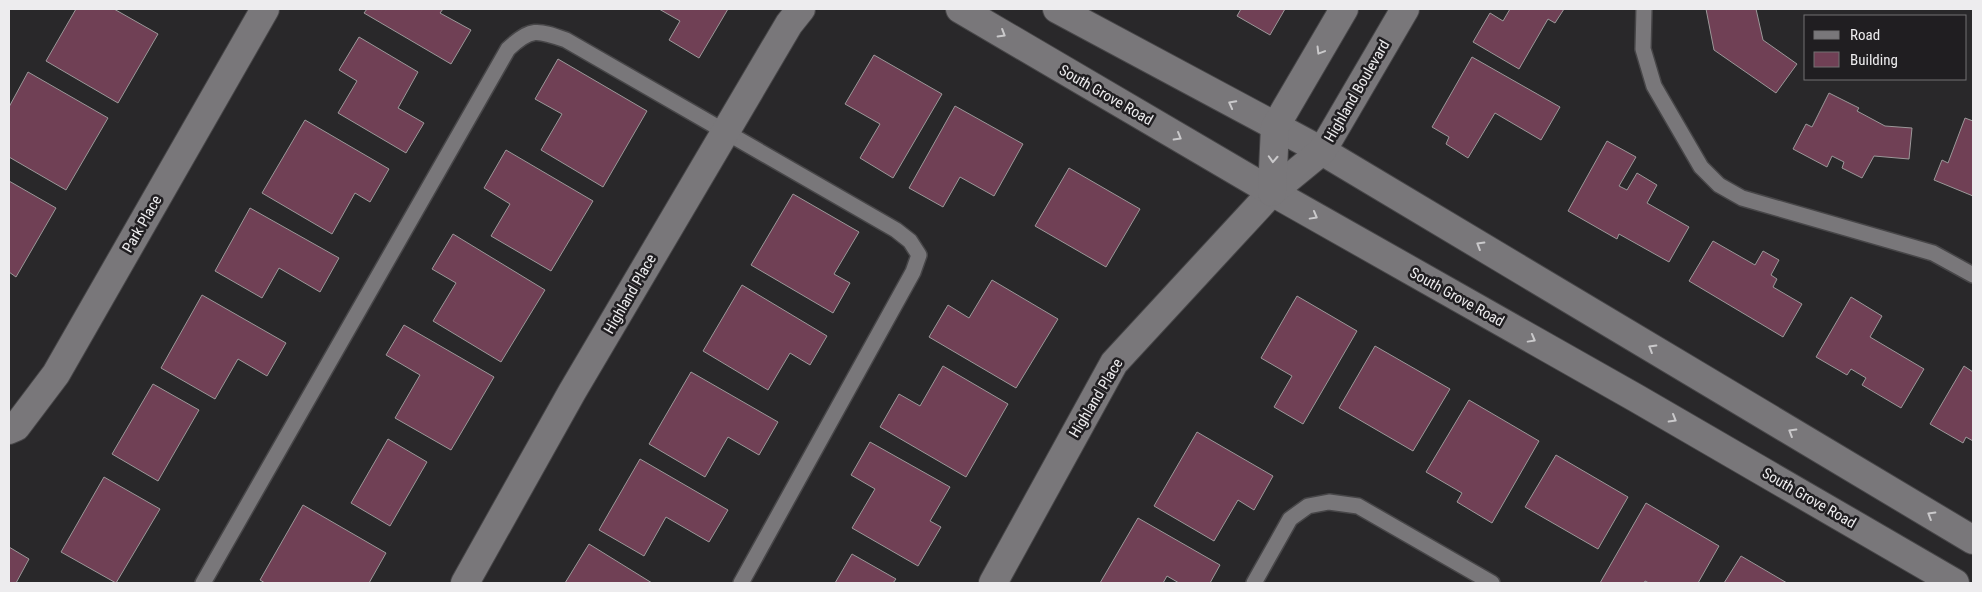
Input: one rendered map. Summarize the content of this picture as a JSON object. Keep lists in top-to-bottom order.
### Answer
{
  "streets": {
    "main road": [
      "Highland Boulevard",
      "South Grove Road",
      "Park Place",
      "Highland Place"
    ]
  },
  "crossings": [
    ["Highland Boulevard", "South Grove Road"],
    ["Highland Boulevard", "Highland Place"],
    ["South Grove Road", "Highland Place"]
  ],
  "legend": ["Road", "Building"]
}
